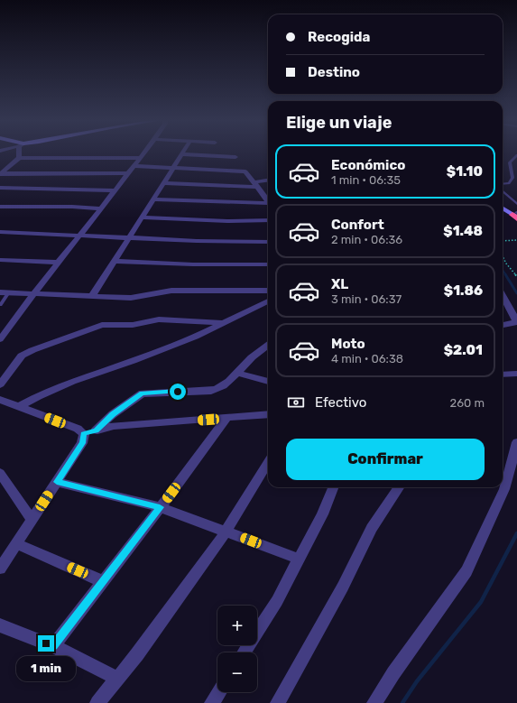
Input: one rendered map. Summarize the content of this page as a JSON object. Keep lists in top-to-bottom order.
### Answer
{
  "page": {
    "banner": ["Recogida", "Destino"],
    "heading": "Elige un viaje",
    "list": [
      {
        "name": "Económico",
        "note": "1 min · 06:35",
        "value": "$1.10"
      },
      {
        "name": "Confort",
        "note": "2 min · 06:36",
        "value": "$1.48"
      },
      {
        "name": "XL",
        "note": "3 min · 06:37",
        "value": "$1.86"
      },
      {
        "name": "Moto",
        "note": "4 min · 06:38",
        "value": "$2.01"
      }
    ],
    "pay": ["Efectivo", "260 m"],
    "buttons": "Confirmar",
    "map_buttons": ["+", "−"],
    "bubble": "1 min"
  }
}
